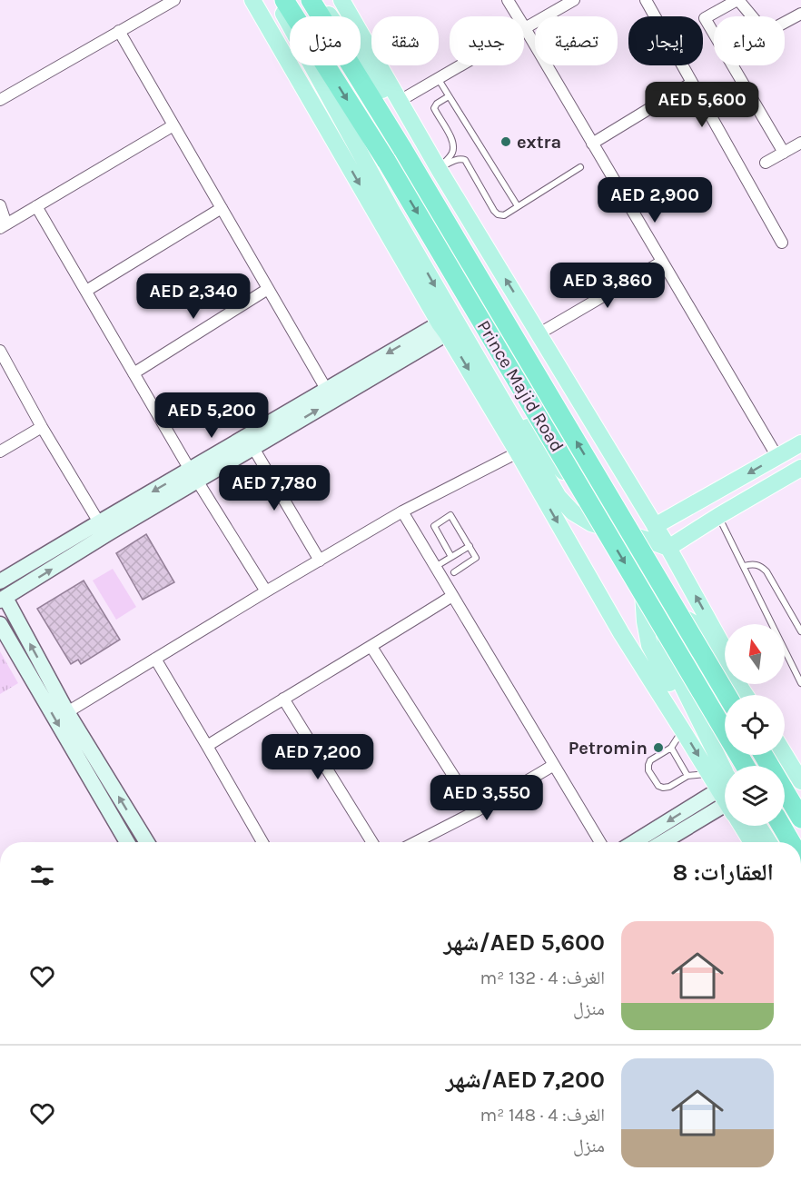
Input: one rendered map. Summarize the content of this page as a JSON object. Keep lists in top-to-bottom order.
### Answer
{
  "streets": {
    "highway": ["Prince Majid Road"]
  },
  "places": ["extra", "Petromin"],
  "north": "top",
  "page": {
    "chip": [
      "شراء",
      "إيجار",
      "تصفية",
      "جديد",
      "شقة",
      "منزل"
    ],
    "price": [
      "AED 5,600",
      "AED 2,900",
      "AED 3,860",
      "AED 2,340",
      "AED 5,200",
      "AED 7,780",
      "AED 7,200",
      "AED 3,550"
    ],
    "heading": "العقارات: 8",
    "list": [
      {
        "name": "AED 5,600/شهر",
        "note": "الغرف: 4 · 132 m² · منزل"
      },
      {
        "name": "AED 7,200/شهر",
        "note": "الغرف: 4 · 148 m² · منزل"
      }
    ]
  }
}
